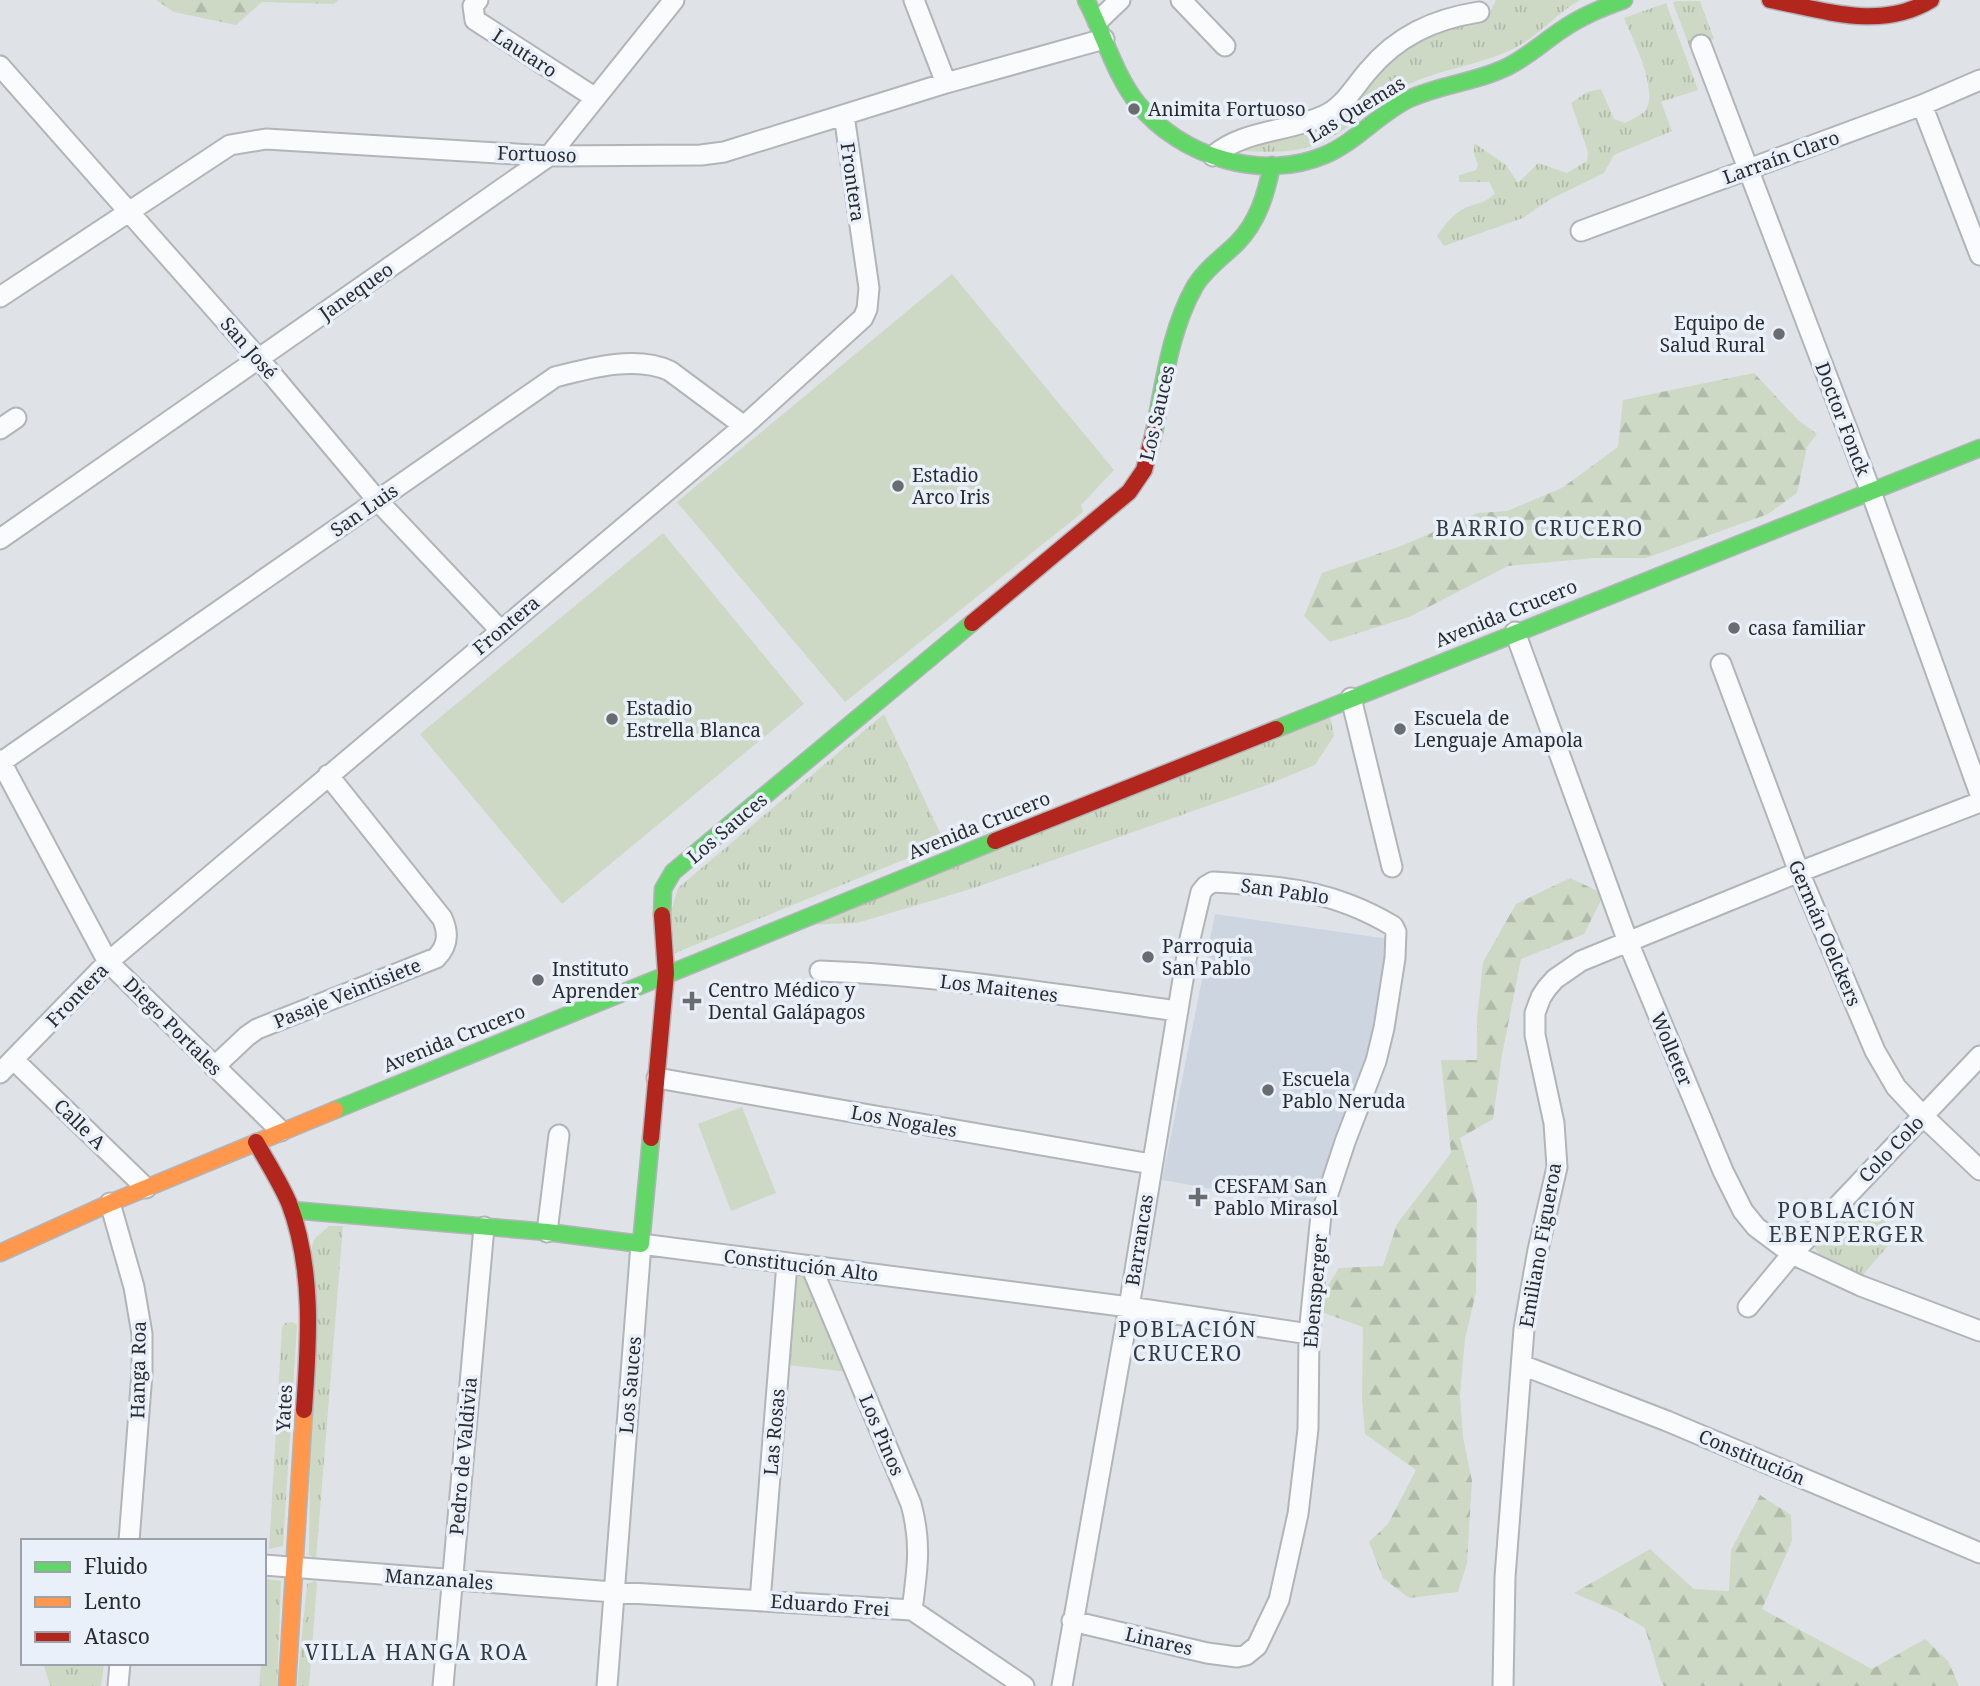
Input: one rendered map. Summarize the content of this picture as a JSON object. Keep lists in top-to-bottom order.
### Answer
{
  "streets": {
    "main road": [
      "Las Quemas",
      "Los Sauces",
      "Avenida Crucero",
      "Constitución Alto",
      "Yates"
    ],
    "street": [
      "Lautaro",
      "Fortuoso",
      "Larraín Claro",
      "Frontera",
      "Janequeo",
      "San José",
      "Doctor Fonck",
      "San Luis",
      "San Pablo",
      "Germán Oelckers",
      "Los Maitenes",
      "Pasaje Veintisiete",
      "Diego Portales",
      "Wolleter",
      "Los Nogales",
      "Calle A",
      "Colo Colo",
      "Barrancas",
      "Emiliano Figueroa",
      "Ebensperger",
      "Hanga Roa",
      "Las Rosas",
      "Los Pinos",
      "Pedro de Valdivia",
      "Constitución",
      "Manzanales",
      "Eduardo Frei",
      "Linares"
    ]
  },
  "crossings": [
    ["Lautaro", "Janequeo"],
    ["Las Quemas", "Fortuoso"],
    ["Las Quemas", "Los Sauces"],
    ["Fortuoso", "Frontera"],
    ["Fortuoso", "Janequeo"],
    ["Fortuoso", "San José"],
    ["Larraín Claro", "Doctor Fonck"],
    ["Frontera", "San José"],
    ["Frontera", "San Luis"],
    ["Frontera", "Pasaje Veintisiete"],
    ["Frontera", "Diego Portales"],
    ["Frontera", "Calle A"],
    ["Janequeo", "San José"],
    ["San José", "San Luis"],
    ["Los Sauces", "Avenida Crucero"],
    ["Los Sauces", "Los Nogales"],
    ["Los Sauces", "Constitución Alto"],
    ["Los Sauces", "Manzanales"],
    ["Los Sauces", "Eduardo Frei"],
    ["Doctor Fonck", "Avenida Crucero"],
    ["San Luis", "Diego Portales"],
    ["Avenida Crucero", "Diego Portales"],
    ["Avenida Crucero", "Wolleter"],
    ["Avenida Crucero", "Calle A"],
    ["Avenida Crucero", "Hanga Roa"],
    ["Avenida Crucero", "Yates"],
    ["San Pablo", "Barrancas"],
    ["San Pablo", "Ebensperger"],
    ["Germán Oelckers", "Colo Colo"],
    ["Germán Oelckers", "Emiliano Figueroa"],
    ["Los Maitenes", "Barrancas"],
    ["Pasaje Veintisiete", "Diego Portales"],
    ["Wolleter", "Colo Colo"],
    ["Wolleter", "Emiliano Figueroa"],
    ["Los Nogales", "Barrancas"],
    ["Barrancas", "Constitución Alto"],
    ["Barrancas", "Linares"],
    ["Emiliano Figueroa", "Constitución"],
    ["Constitución Alto", "Ebensperger"],
    ["Constitución Alto", "Yates"],
    ["Constitución Alto", "Las Rosas"],
    ["Constitución Alto", "Los Pinos"],
    ["Constitución Alto", "Pedro de Valdivia"],
    ["Ebensperger", "Linares"],
    ["Yates", "Manzanales"],
    ["Las Rosas", "Eduardo Frei"],
    ["Los Pinos", "Eduardo Frei"],
    ["Pedro de Valdivia", "Manzanales"],
    ["Manzanales", "Eduardo Frei"]
  ],
  "districts": [
    "BARRIO CRUCERO",
    "POBLACIÓN EBENPERGER",
    "POBLACIÓN CRUCERO",
    "VILLA HANGA ROA"
  ],
  "places": {
    "other": [
      "Animita Fortuoso",
      "Equipo de Salud Rural",
      "Estadio Arco Iris",
      "casa familiar",
      "Estadio Estrella Blanca",
      "Escuela de Lenguaje Amapola",
      "Parroquia San Pablo",
      "Instituto Aprender",
      "Escuela Pablo Neruda"
    ],
    "health": ["Centro Médico y Dental Galápagos", "CESFAM San Pablo Mirasol"]
  },
  "legend": ["Fluido", "Lento", "Atasco"]
}
